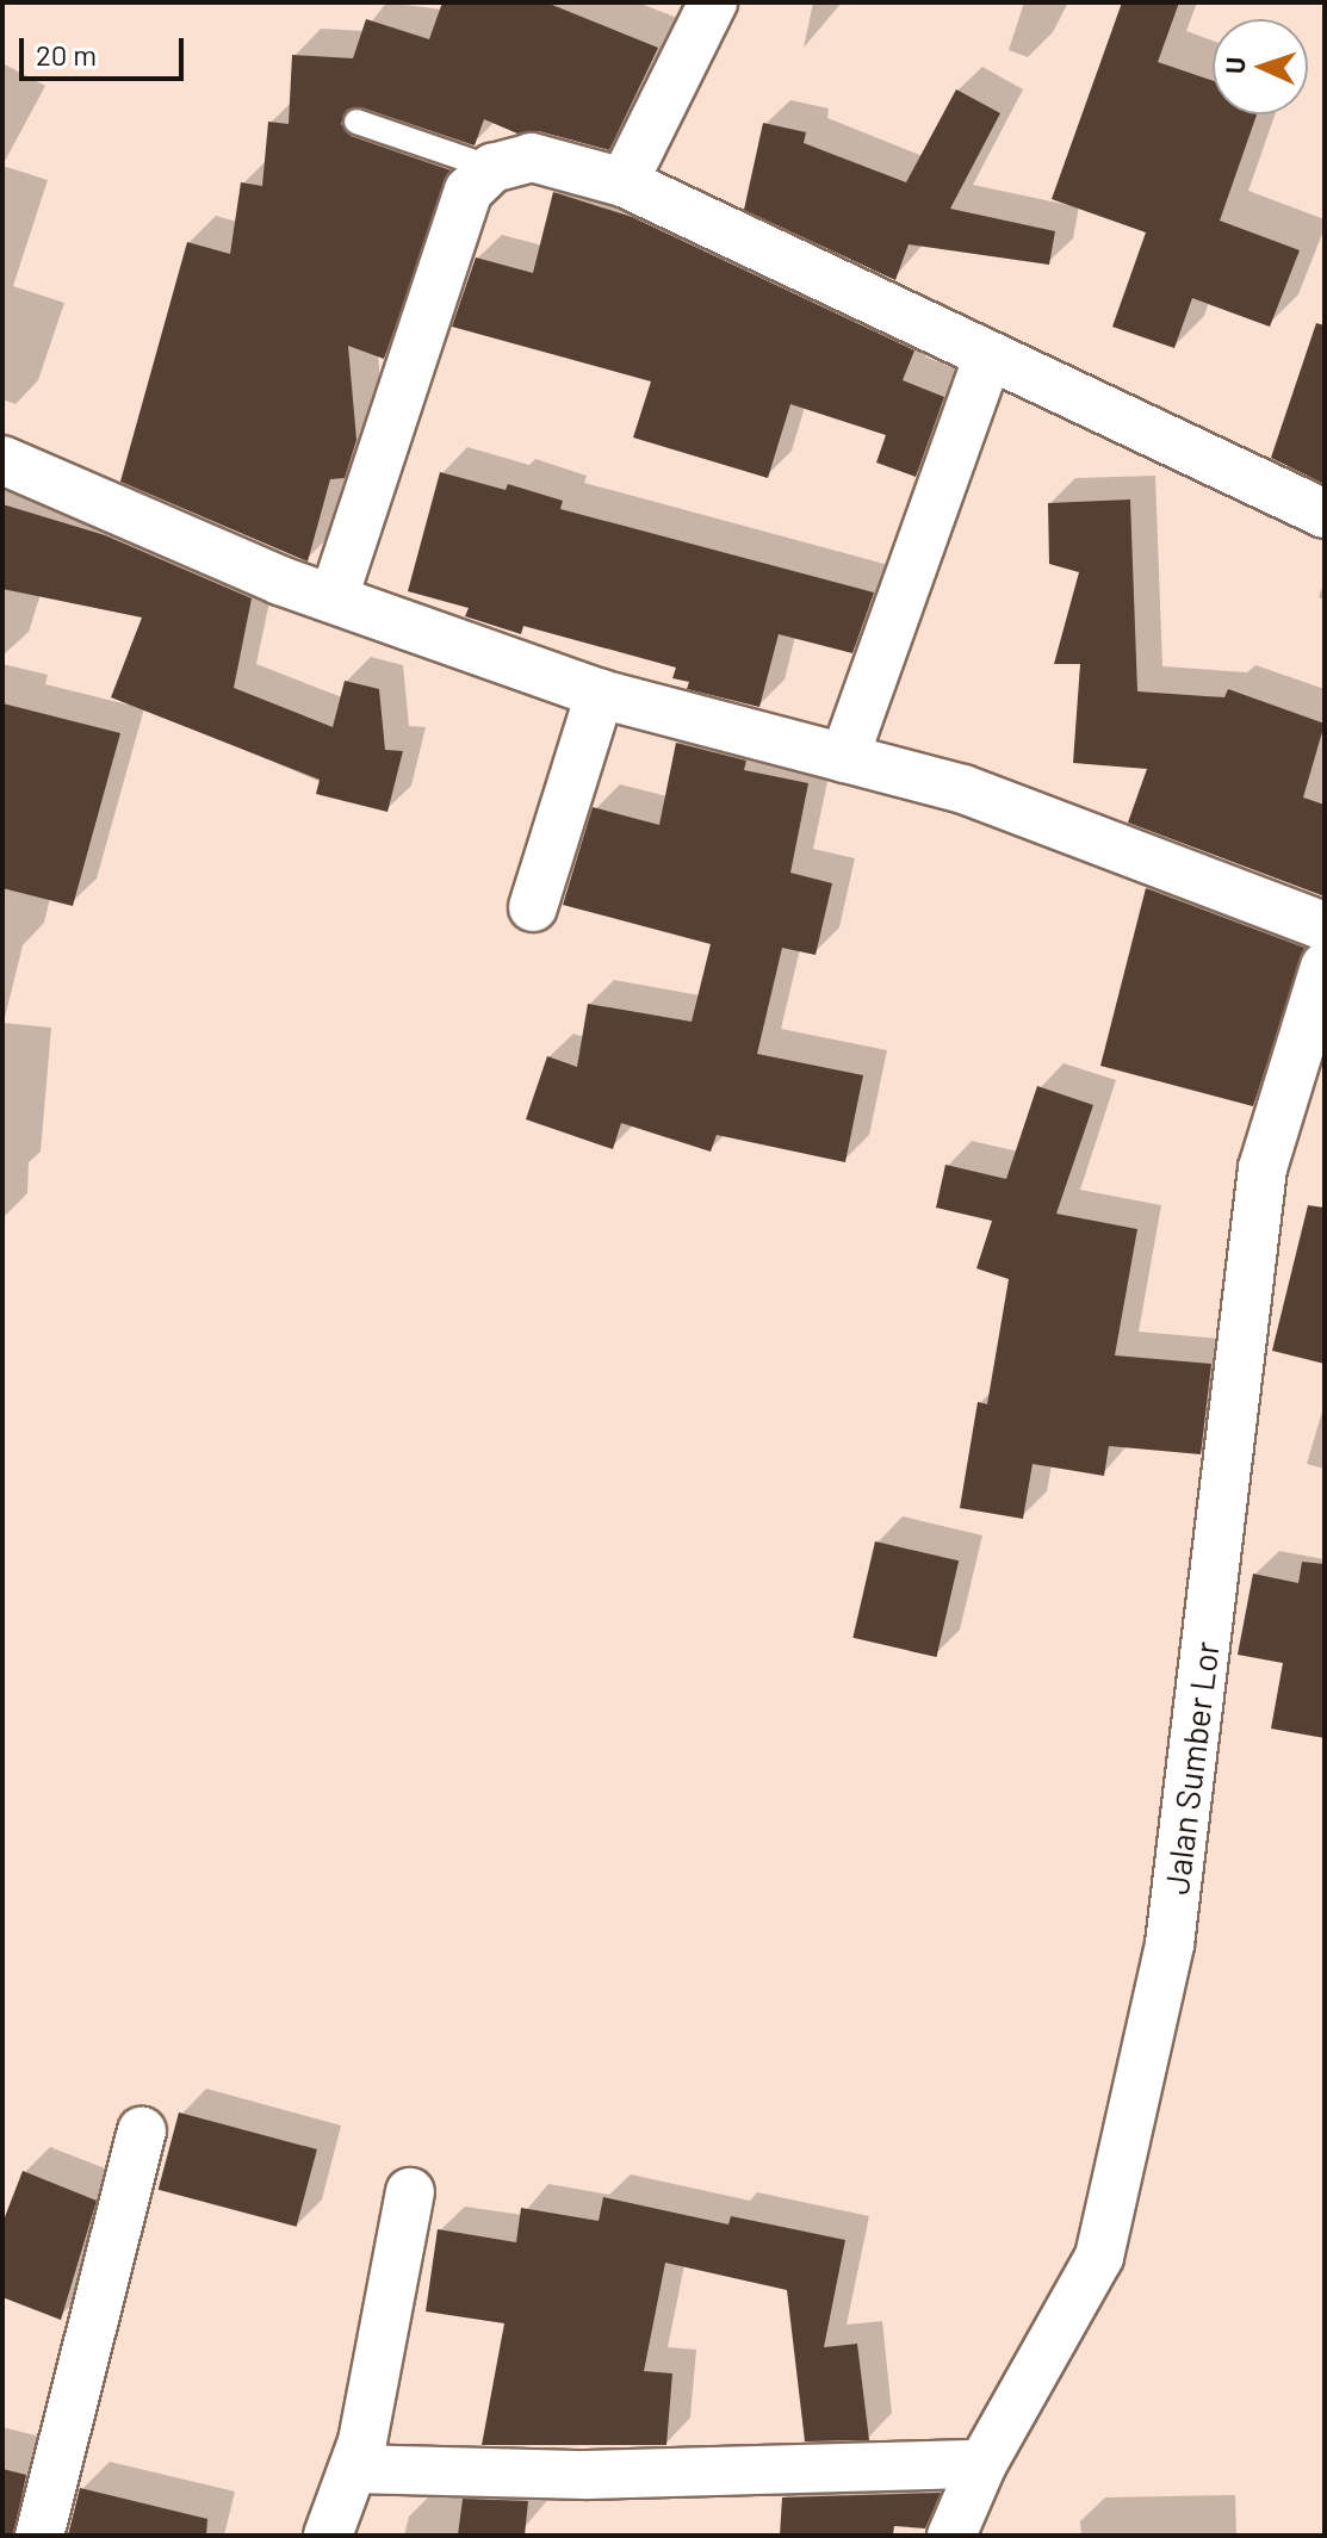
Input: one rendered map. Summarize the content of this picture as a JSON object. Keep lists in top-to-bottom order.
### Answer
{
  "streets": {
    "street": ["Jalan Sumber Lor"]
  },
  "scale_bar": "20 m",
  "north": "left"
}
